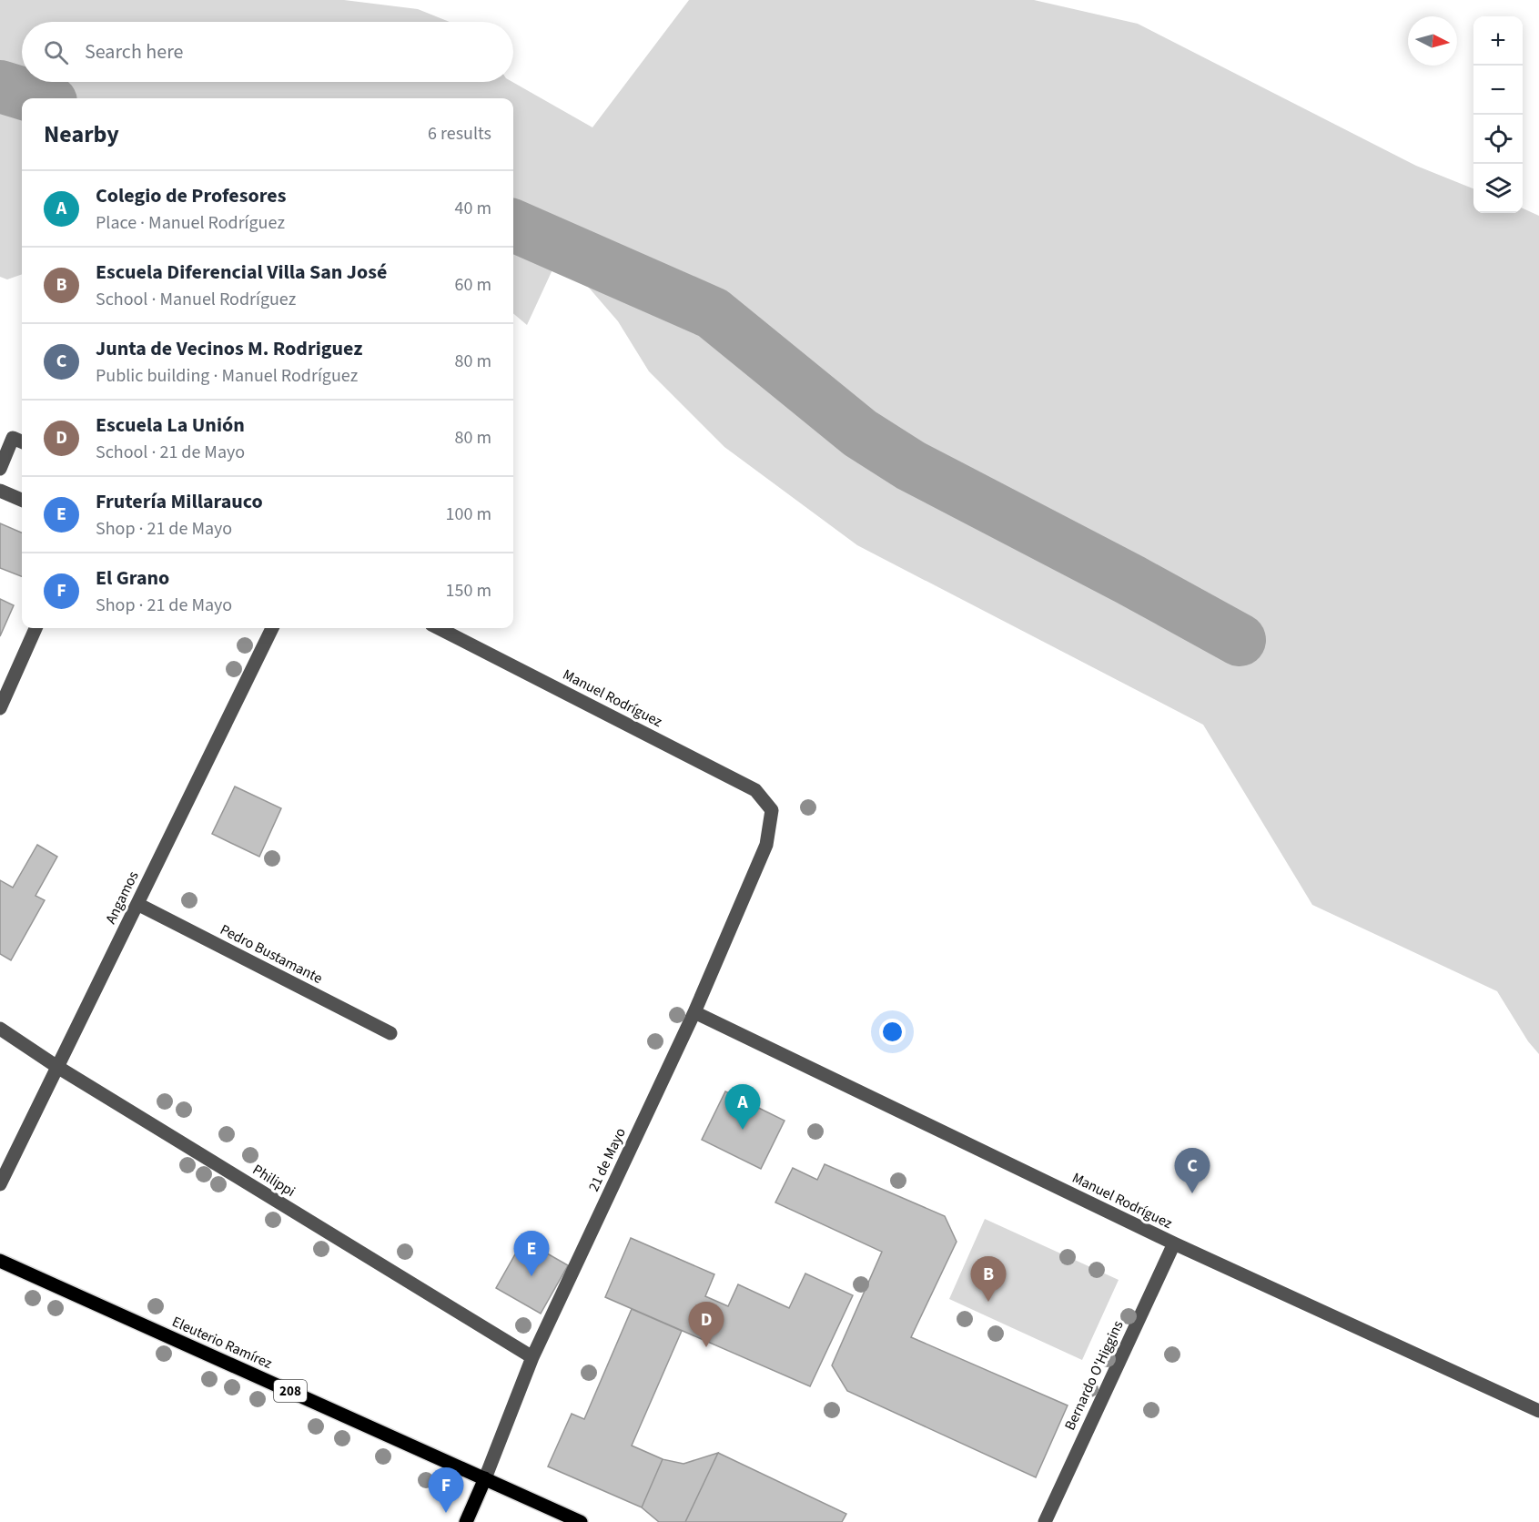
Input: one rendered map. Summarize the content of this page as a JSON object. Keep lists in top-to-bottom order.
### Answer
{
  "streets": {
    "main road": ["21 de Mayo", "Eleuterio Ramírez", "208"],
    "street": [
      "Manuel Rodríguez",
      "Angamos",
      "Pedro Bustamante",
      "Philippi",
      "Bernardo O'Higgins"
    ]
  },
  "crossings": [
    ["Manuel Rodríguez", "21 de Mayo"],
    ["Manuel Rodríguez", "Bernardo O'Higgins"],
    ["Angamos", "Pedro Bustamante"],
    ["Angamos", "Philippi"],
    ["21 de Mayo", "Philippi"],
    ["21 de Mayo", "Eleuterio Ramírez"]
  ],
  "north": "right",
  "page": {
    "map_buttons": ["+", "−"],
    "search": "Search here",
    "heading": ["Nearby", "6 results"],
    "list": [
      {
        "mark": "A",
        "name": "Colegio de Profesores",
        "note": "Place · Manuel Rodríguez",
        "value": "40 m"
      },
      {
        "mark": "B",
        "name": "Escuela Diferencial Villa San José",
        "note": "School · Manuel Rodríguez",
        "value": "60 m"
      },
      {
        "mark": "C",
        "name": "Junta de Vecinos M. Rodriguez",
        "note": "Public building · Manuel Rodríguez",
        "value": "80 m"
      },
      {
        "mark": "D",
        "name": "Escuela La Unión",
        "note": "School · 21 de Mayo",
        "value": "80 m"
      },
      {
        "mark": "E",
        "name": "Frutería Millarauco",
        "note": "Shop · 21 de Mayo",
        "value": "100 m"
      },
      {
        "mark": "F",
        "name": "El Grano",
        "note": "Shop · 21 de Mayo",
        "value": "150 m"
      }
    ],
    "pins": [
      "A",
      "C",
      "E",
      "B",
      "D",
      "F"
    ]
  }
}
